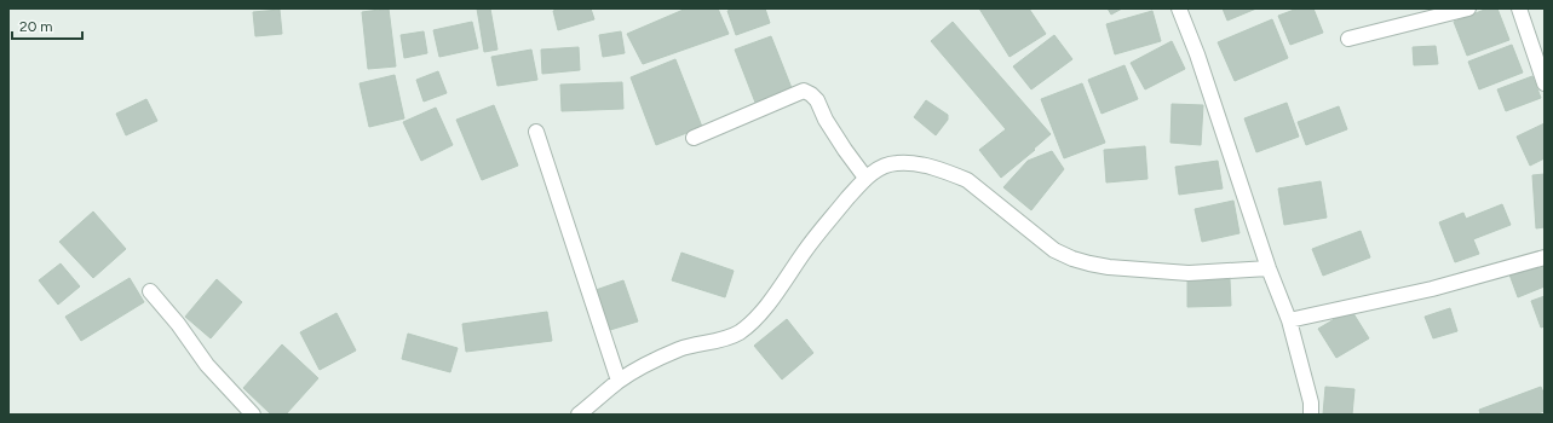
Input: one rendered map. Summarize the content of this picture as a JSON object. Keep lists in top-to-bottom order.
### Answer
{
  "scale_bar": "20 m"
}
